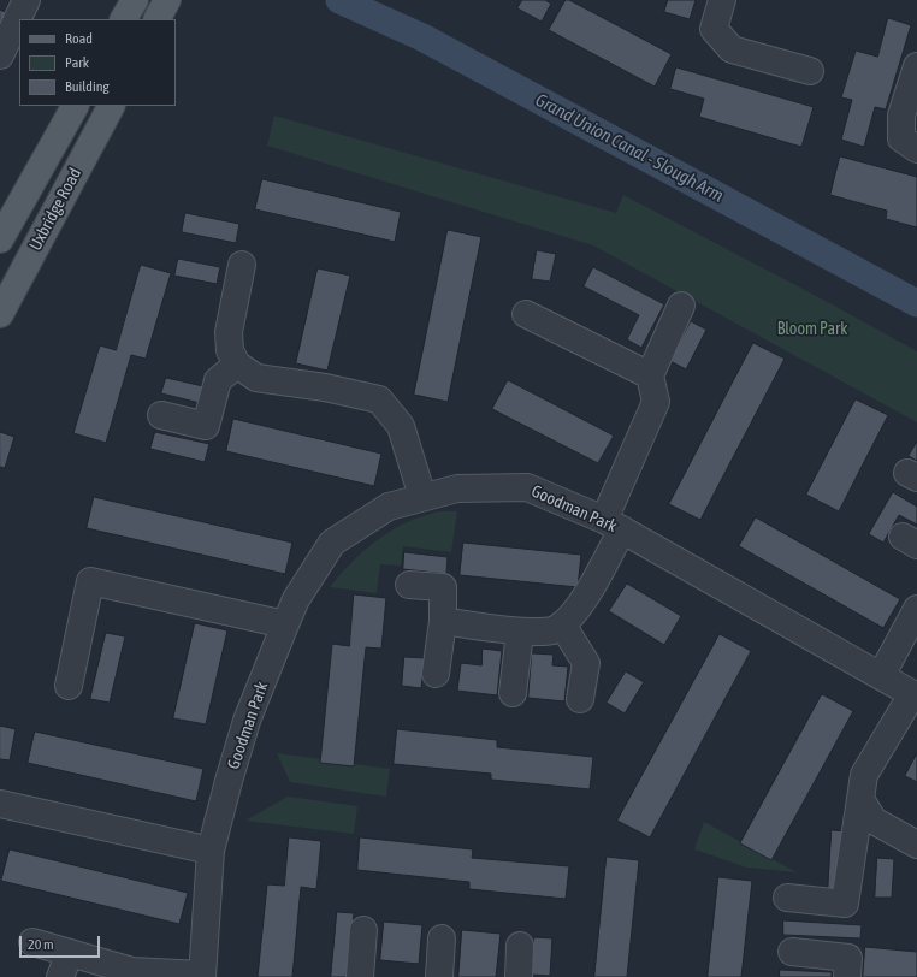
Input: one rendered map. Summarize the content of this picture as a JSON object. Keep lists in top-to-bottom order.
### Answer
{
  "streets": {
    "main road": ["Uxbridge Road"],
    "street": ["Goodman Park"]
  },
  "water": ["Grand Union Canal - Slough Arm"],
  "parks": ["Bloom Park"],
  "legend": ["Road", "Park", "Building"],
  "scale_bar": "20 m"
}
